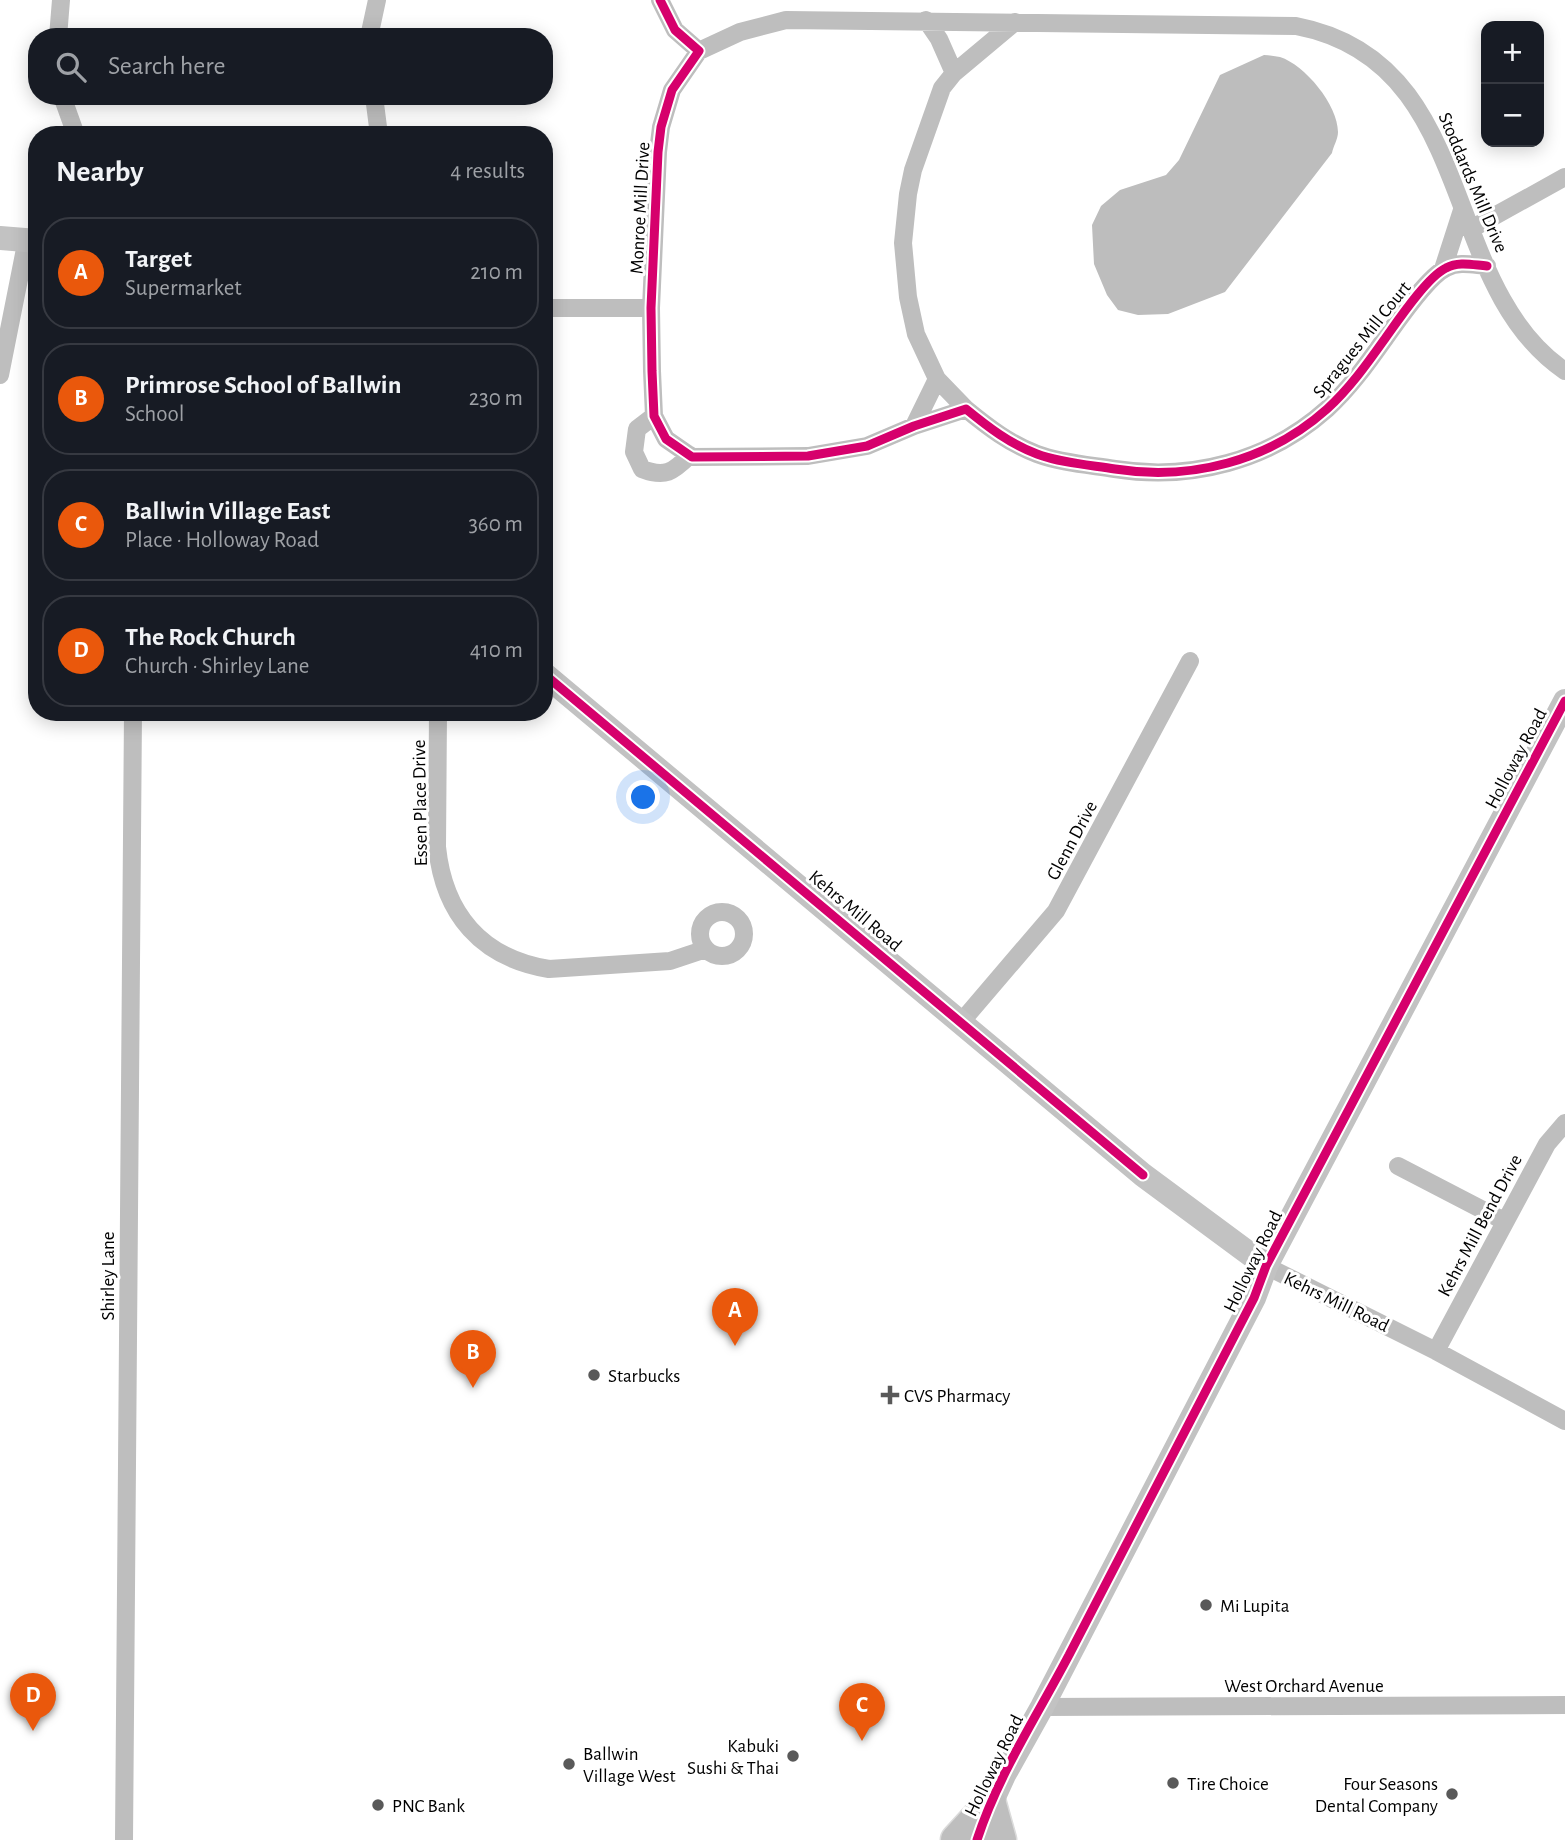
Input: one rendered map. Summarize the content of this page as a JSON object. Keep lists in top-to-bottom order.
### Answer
{
  "streets": {
    "street": [
      "Stoddards Mill Drive",
      "Monroe Mill Drive",
      "Spragues Mill Court",
      "Holloway Road",
      "Essen Place Drive",
      "Glenn Drive",
      "Kehrs Mill Road",
      "Kehrs Mill Bend Drive",
      "Shirley Lane",
      "West Orchard Avenue"
    ]
  },
  "crossings": [
    ["Stoddards Mill Drive", "Monroe Mill Drive"],
    ["Stoddards Mill Drive", "Spragues Mill Court"],
    ["Holloway Road", "Kehrs Mill Road"],
    ["Holloway Road", "West Orchard Avenue"],
    ["Glenn Drive", "Kehrs Mill Road"],
    ["Kehrs Mill Road", "Kehrs Mill Bend Drive"]
  ],
  "places": {
    "other": [
      "Starbucks",
      "Mi Lupita",
      "Kabuki Sushi & Thai",
      "Ballwin Village West",
      "Tire Choice",
      "Four Seasons Dental Company",
      "PNC Bank"
    ],
    "health": ["CVS Pharmacy"]
  },
  "page": {
    "map_buttons": ["+", "−"],
    "search": "Search here",
    "heading": ["Nearby", "4 results"],
    "list": [
      {
        "mark": "A",
        "name": "Target",
        "note": "Supermarket",
        "value": "210 m"
      },
      {
        "mark": "B",
        "name": "Primrose School of Ballwin",
        "note": "School",
        "value": "230 m"
      },
      {
        "mark": "C",
        "name": "Ballwin Village East",
        "note": "Place · Holloway Road",
        "value": "360 m"
      },
      {
        "mark": "D",
        "name": "The Rock Church",
        "note": "Church · Shirley Lane",
        "value": "410 m"
      }
    ],
    "pins": [
      "A",
      "B",
      "D",
      "C"
    ]
  }
}
